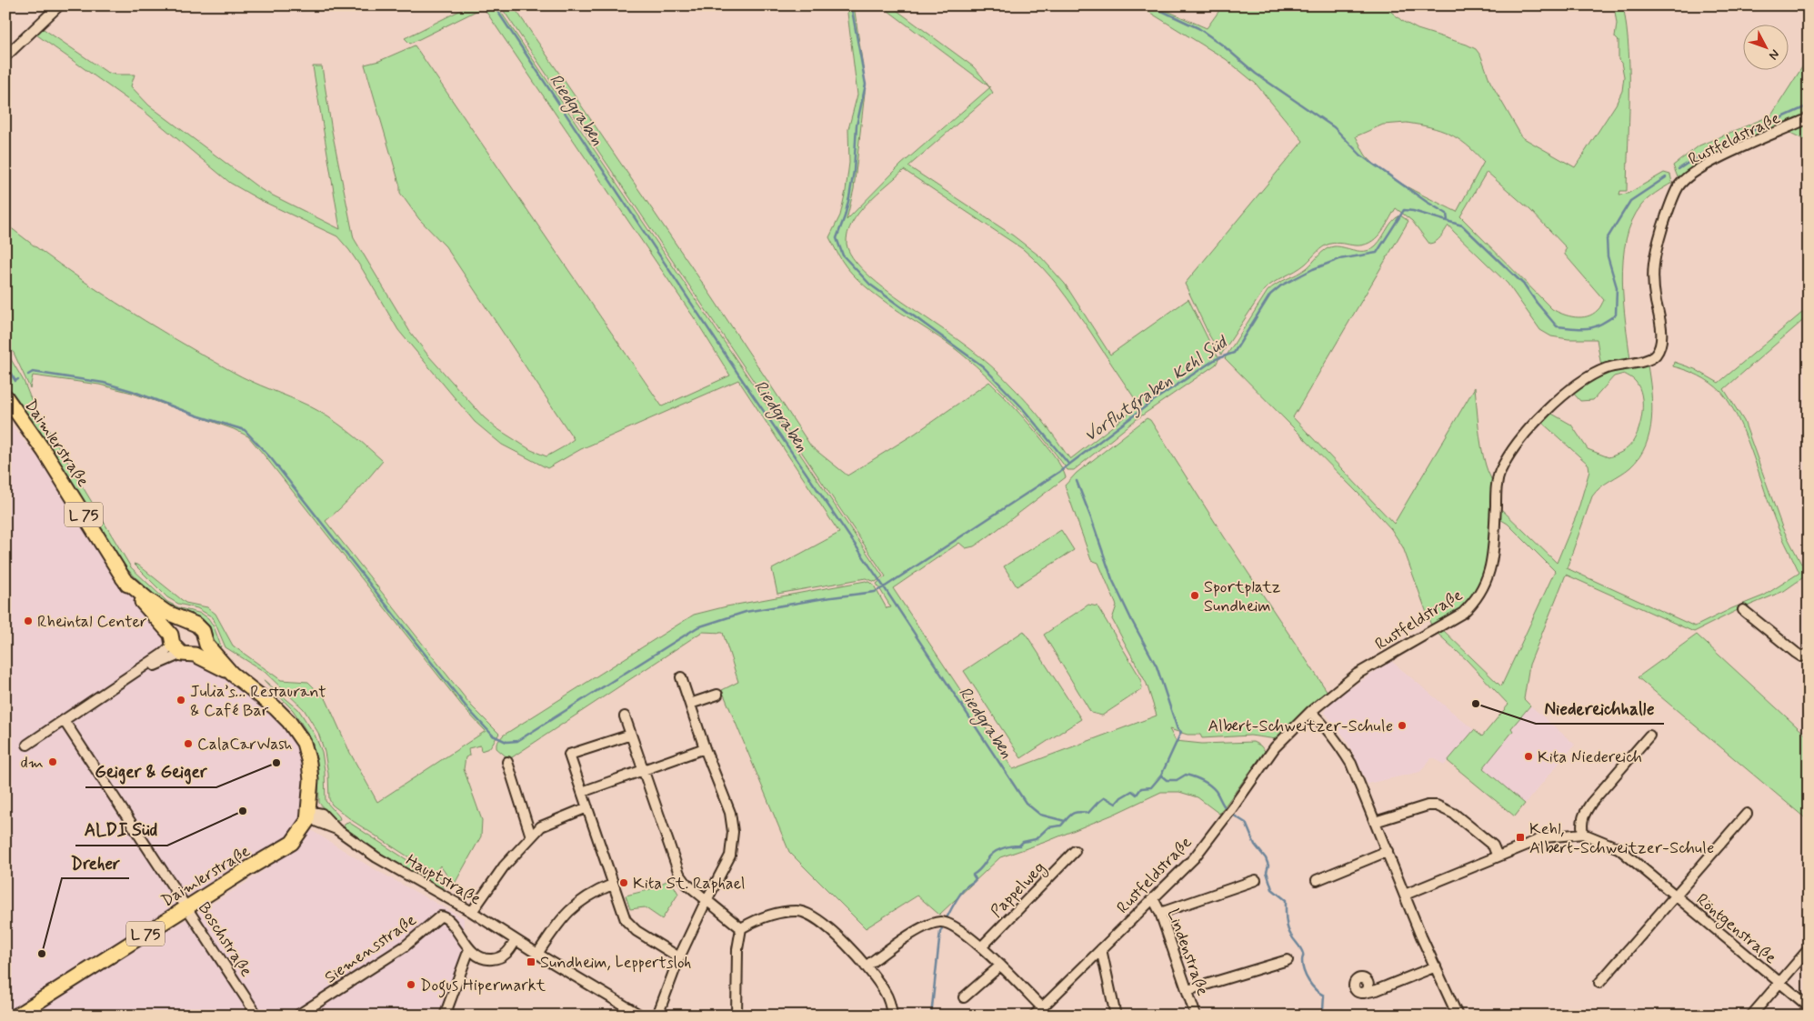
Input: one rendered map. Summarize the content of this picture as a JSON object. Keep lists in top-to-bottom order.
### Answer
{
  "streets": {
    "main road": ["Daimlerstraße", "L 75"],
    "street": [
      "Rustfeldstraße",
      "Hauptstraße",
      "Pappelweg",
      "Röntgenstraße",
      "Boschstraße",
      "Siemensstraße",
      "Lindenstraße"
    ]
  },
  "crossings": [
    ["Rustfeldstraße", "Lindenstraße"],
    ["Daimlerstraße", "Hauptstraße"],
    ["Daimlerstraße", "Boschstraße"]
  ],
  "water": ["Riedgraben", "Vorflutgraben Kehl Süd"],
  "places": {
    "other": [
      "Sportplatz Sundheim",
      "Rheintal Center",
      "Julia’s… Restaurant & Café Bar",
      "Niedereichhalle",
      "Albert-Schweitzer-Schule",
      "CalaCarWash",
      "Kita Niedereich",
      "dm",
      "Geiger & Geiger",
      "ALDI Süd",
      "Kita St. Raphael",
      "Dreher",
      "Dogus Hipermarkt"
    ],
    "transit": ["Kehl, Albert-Schweitzer-Schule", "Sundheim, Leppertsloh"]
  },
  "north": "bottom right"
}
